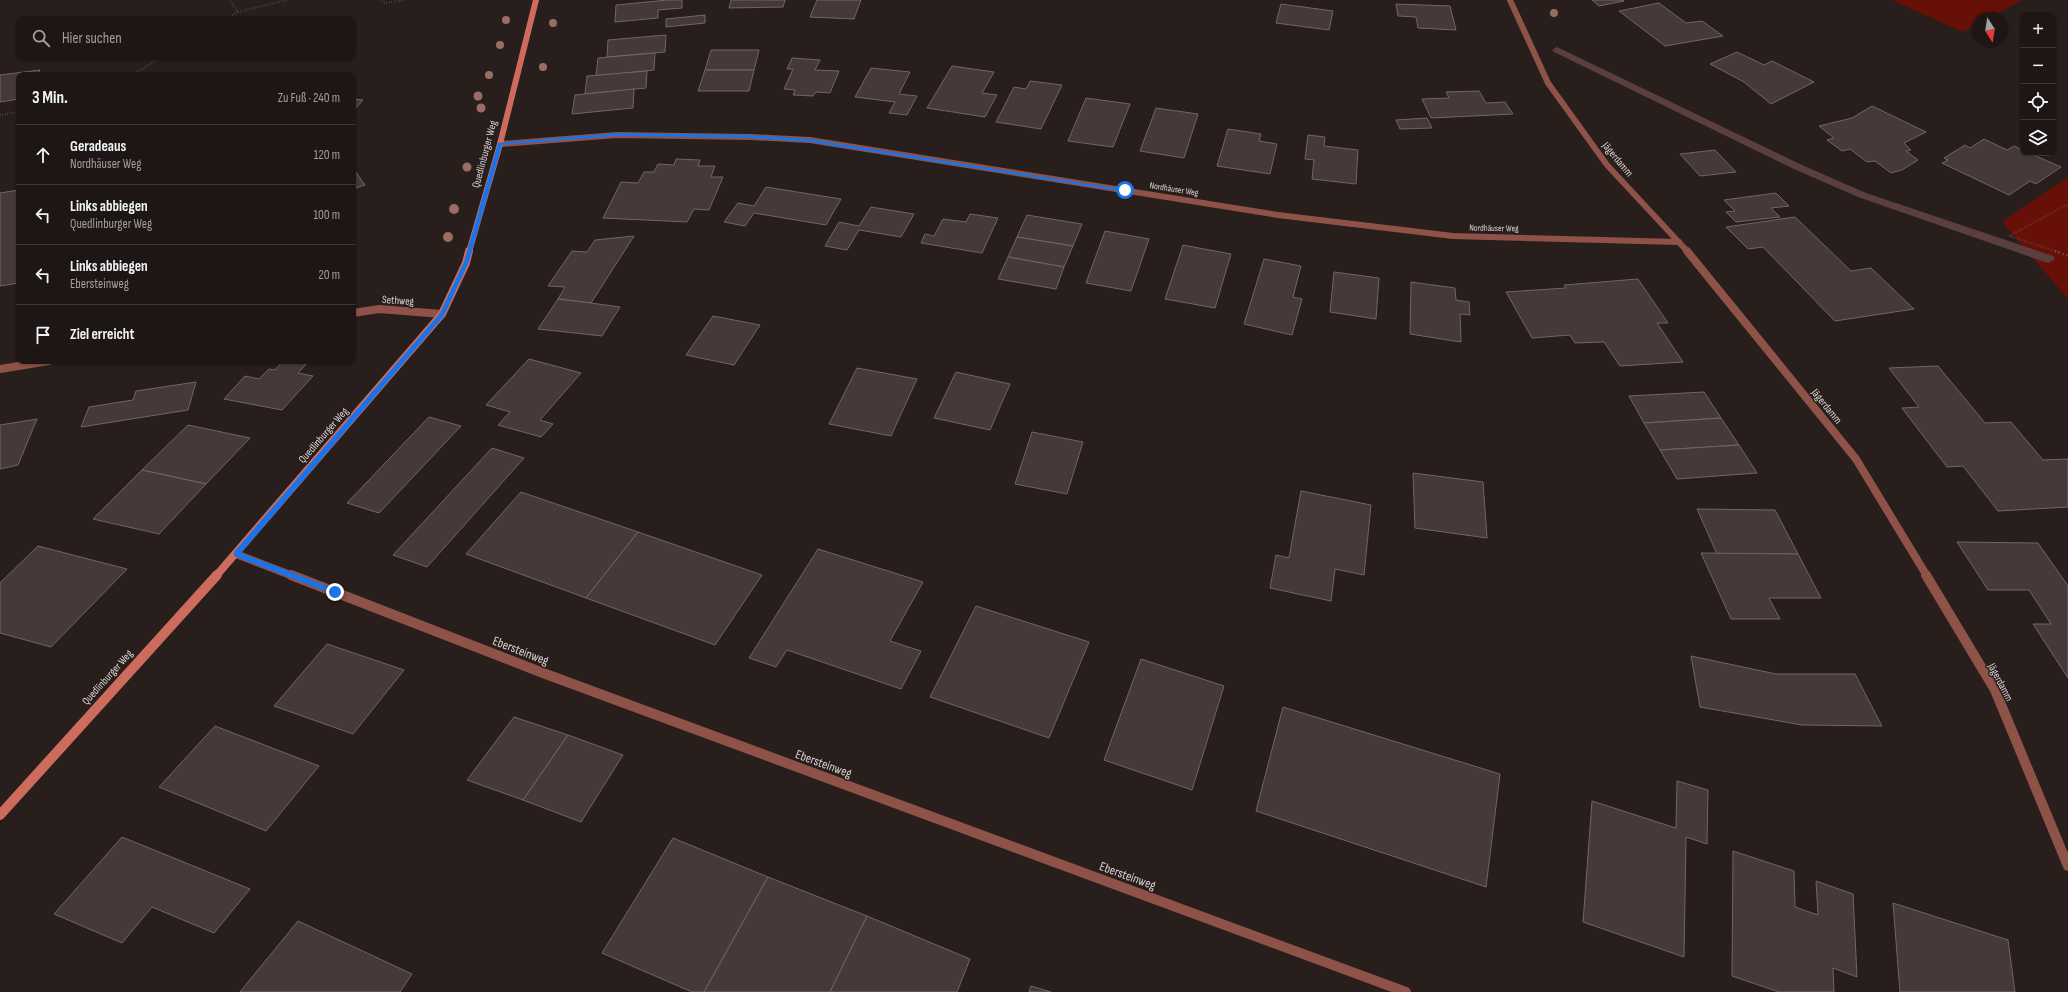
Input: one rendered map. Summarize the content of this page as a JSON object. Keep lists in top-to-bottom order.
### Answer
{
  "streets": {
    "street": [
      "Quedlinburger Weg",
      "Jägerdamm",
      "Nordhäuser Weg",
      "Sethweg",
      "Ebersteinweg"
    ]
  },
  "crossings": [
    ["Quedlinburger Weg", "Nordhäuser Weg"],
    ["Quedlinburger Weg", "Sethweg"],
    ["Quedlinburger Weg", "Ebersteinweg"],
    ["Jägerdamm", "Nordhäuser Weg"]
  ],
  "north": "bottom",
  "page": {
    "map_buttons": ["+", "−"],
    "search": "Hier suchen",
    "heading": ["3 Min.", "Zu Fuß · 240 m"],
    "list": [
      ["Geradeaus", "Nordhäuser Weg", "120 m"],
      ["Links abbiegen", "Quedlinburger Weg", "100 m"],
      ["Links abbiegen", "Ebersteinweg", "20 m"],
      "Ziel erreicht"
    ]
  }
}
